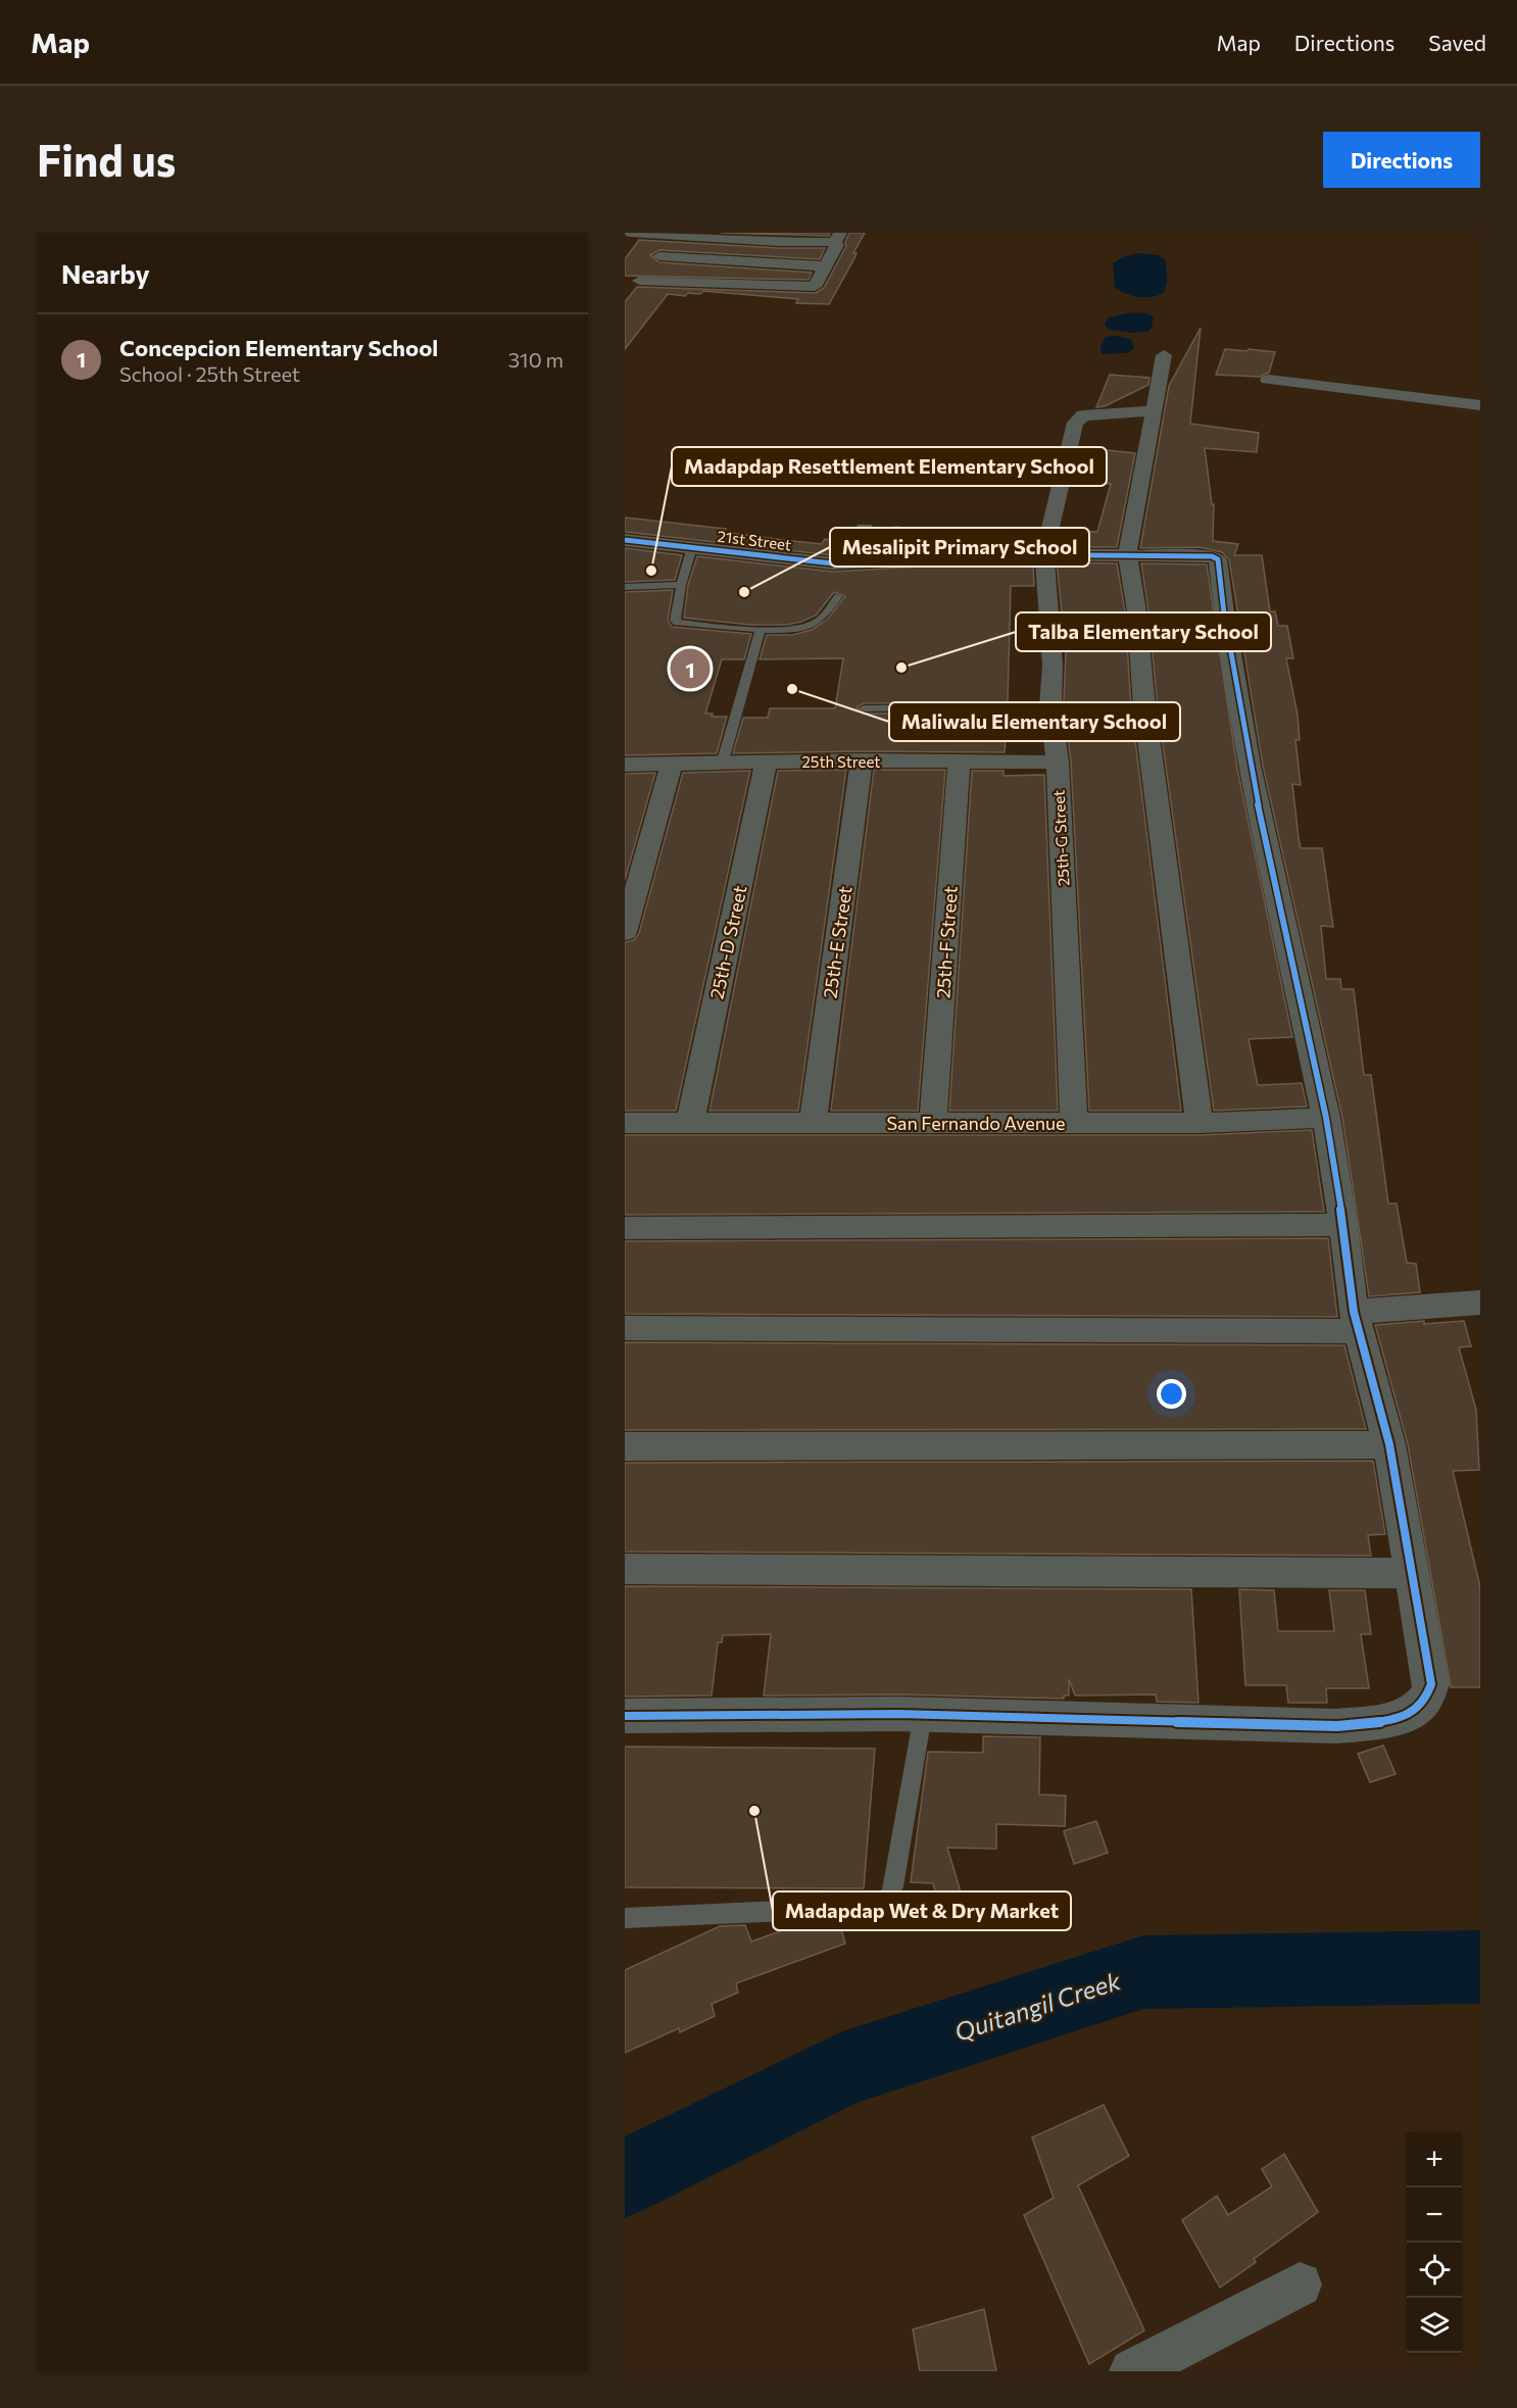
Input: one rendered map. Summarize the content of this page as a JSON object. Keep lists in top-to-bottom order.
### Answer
{
  "streets": {
    "street": [
      "21st Street",
      "25th Street",
      "25th-G Street",
      "25th-D Street",
      "25th-E Street",
      "25th-F Street",
      "San Fernando Avenue"
    ]
  },
  "crossings": [
    ["21st Street", "25th-G Street"],
    ["21st Street", "San Fernando Avenue"],
    ["25th Street", "25th-G Street"],
    ["25th Street", "25th-D Street"],
    ["25th Street", "25th-E Street"],
    ["25th Street", "25th-F Street"],
    ["25th-G Street", "San Fernando Avenue"],
    ["25th-D Street", "San Fernando Avenue"],
    ["25th-E Street", "San Fernando Avenue"],
    ["25th-F Street", "San Fernando Avenue"]
  ],
  "water": ["Quitangil Creek"],
  "places": [
    "Madapdap Resettlement Elementary School",
    "Mesalipit Primary School",
    "Talba Elementary School",
    "Maliwalu Elementary School",
    "Madapdap Wet & Dry Market"
  ],
  "page": {
    "header": "Map",
    "nav": ["Map", "Directions", "Saved"],
    "buttons": "Directions",
    "title": "Find us",
    "heading": "Nearby",
    "list": [
      {
        "mark": "1",
        "name": "Concepcion Elementary School",
        "note": "School · 25th Street",
        "value": "310 m"
      }
    ],
    "pins": "1",
    "map_buttons": ["+", "−"]
  }
}
